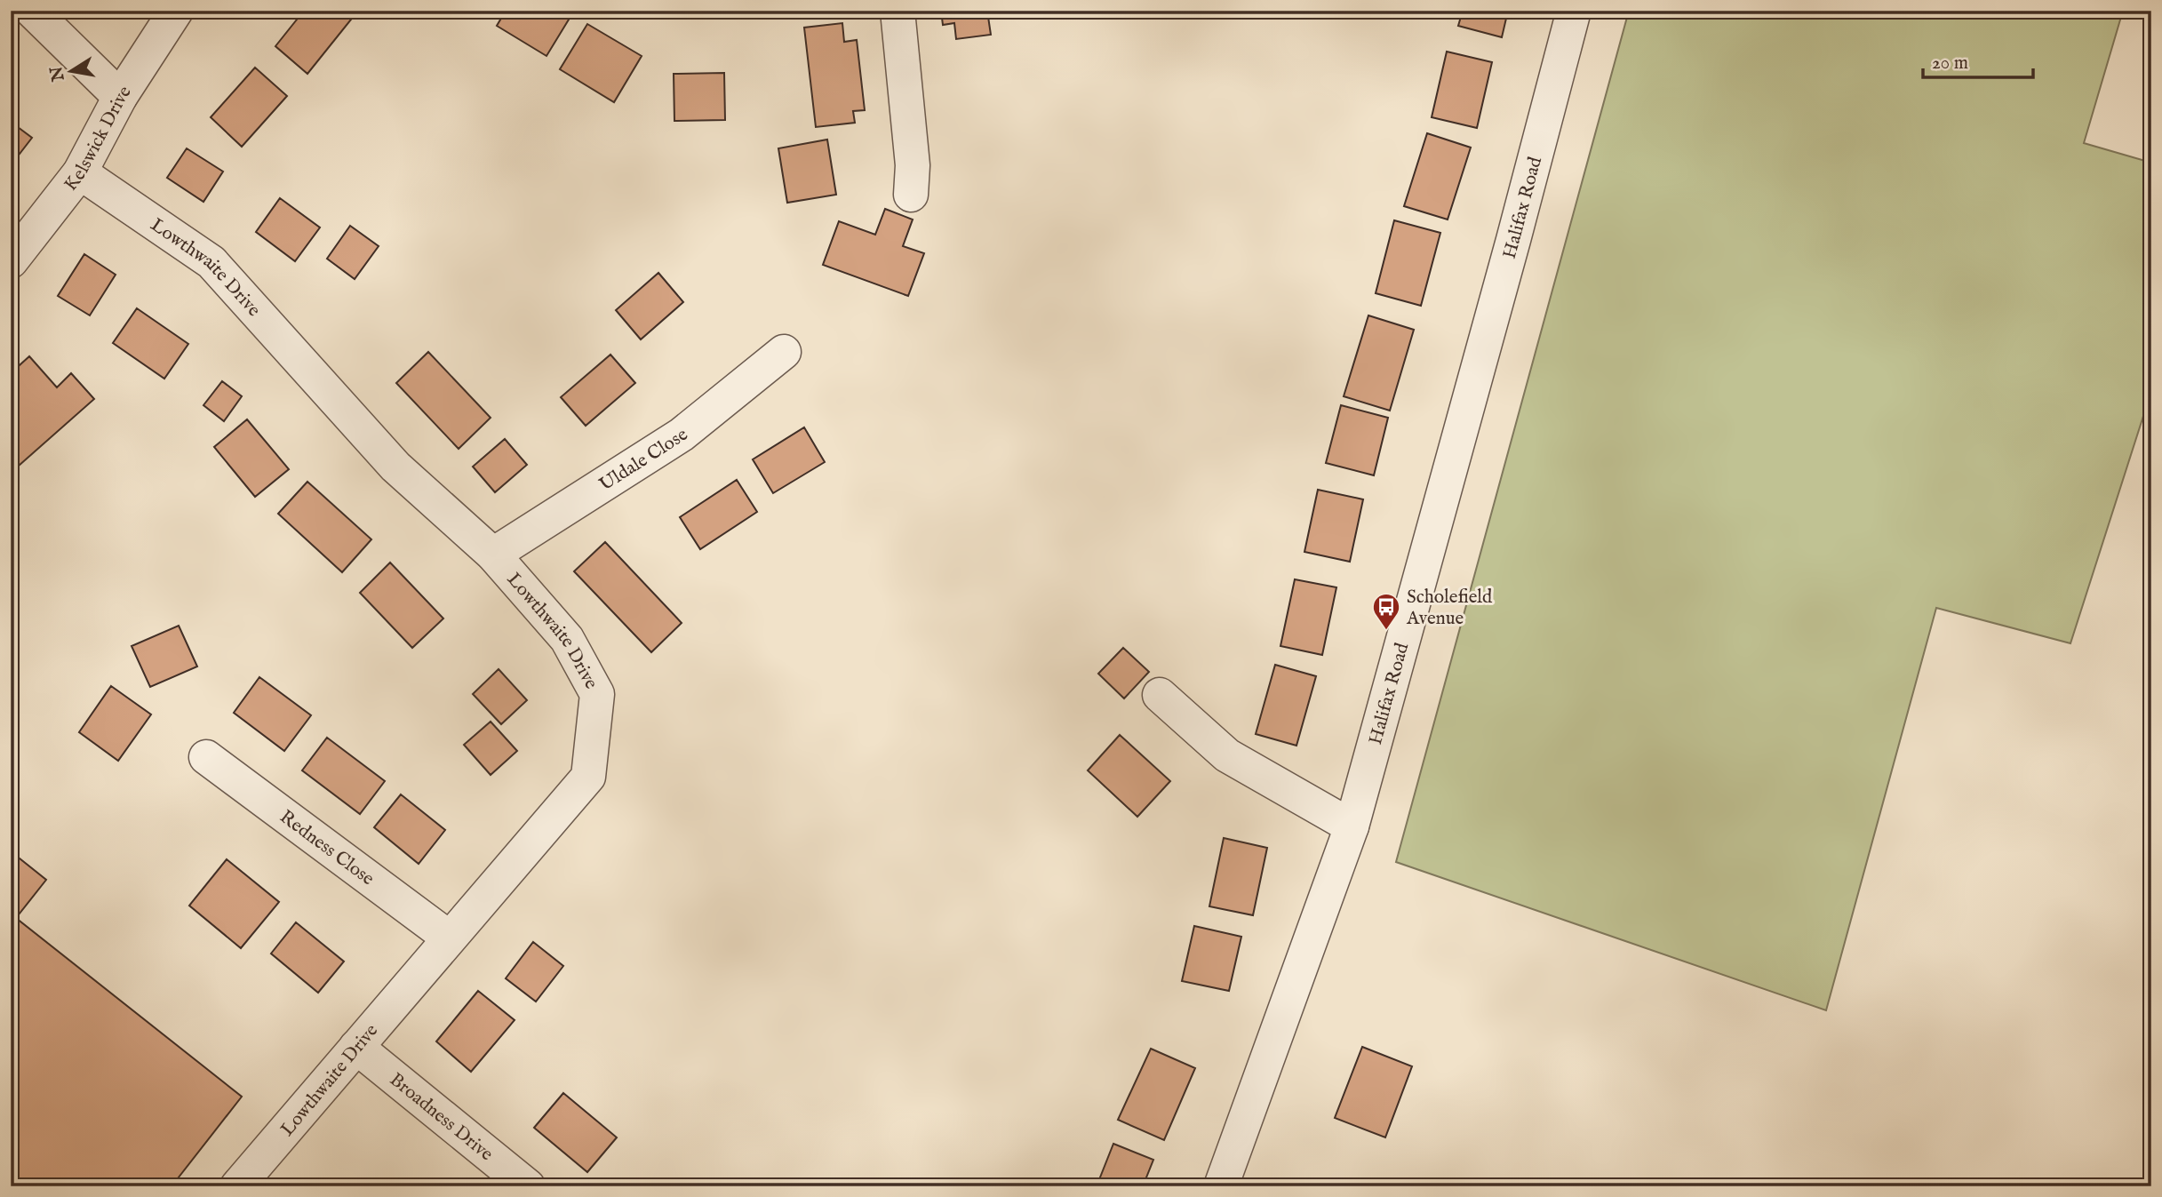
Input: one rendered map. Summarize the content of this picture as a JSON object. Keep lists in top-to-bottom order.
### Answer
{
  "streets": {
    "street": [
      "Kelswick Drive",
      "Halifax Road",
      "Lowthwaite Drive",
      "Uldale Close",
      "Redness Close",
      "Broadness Drive"
    ]
  },
  "crossings": [
    ["Kelswick Drive", "Lowthwaite Drive"],
    ["Lowthwaite Drive", "Uldale Close"],
    ["Lowthwaite Drive", "Redness Close"],
    ["Lowthwaite Drive", "Broadness Drive"]
  ],
  "places": {
    "bus stop": ["Scholefield Avenue"]
  },
  "scale_bar": "20 m",
  "north": "left"
}
